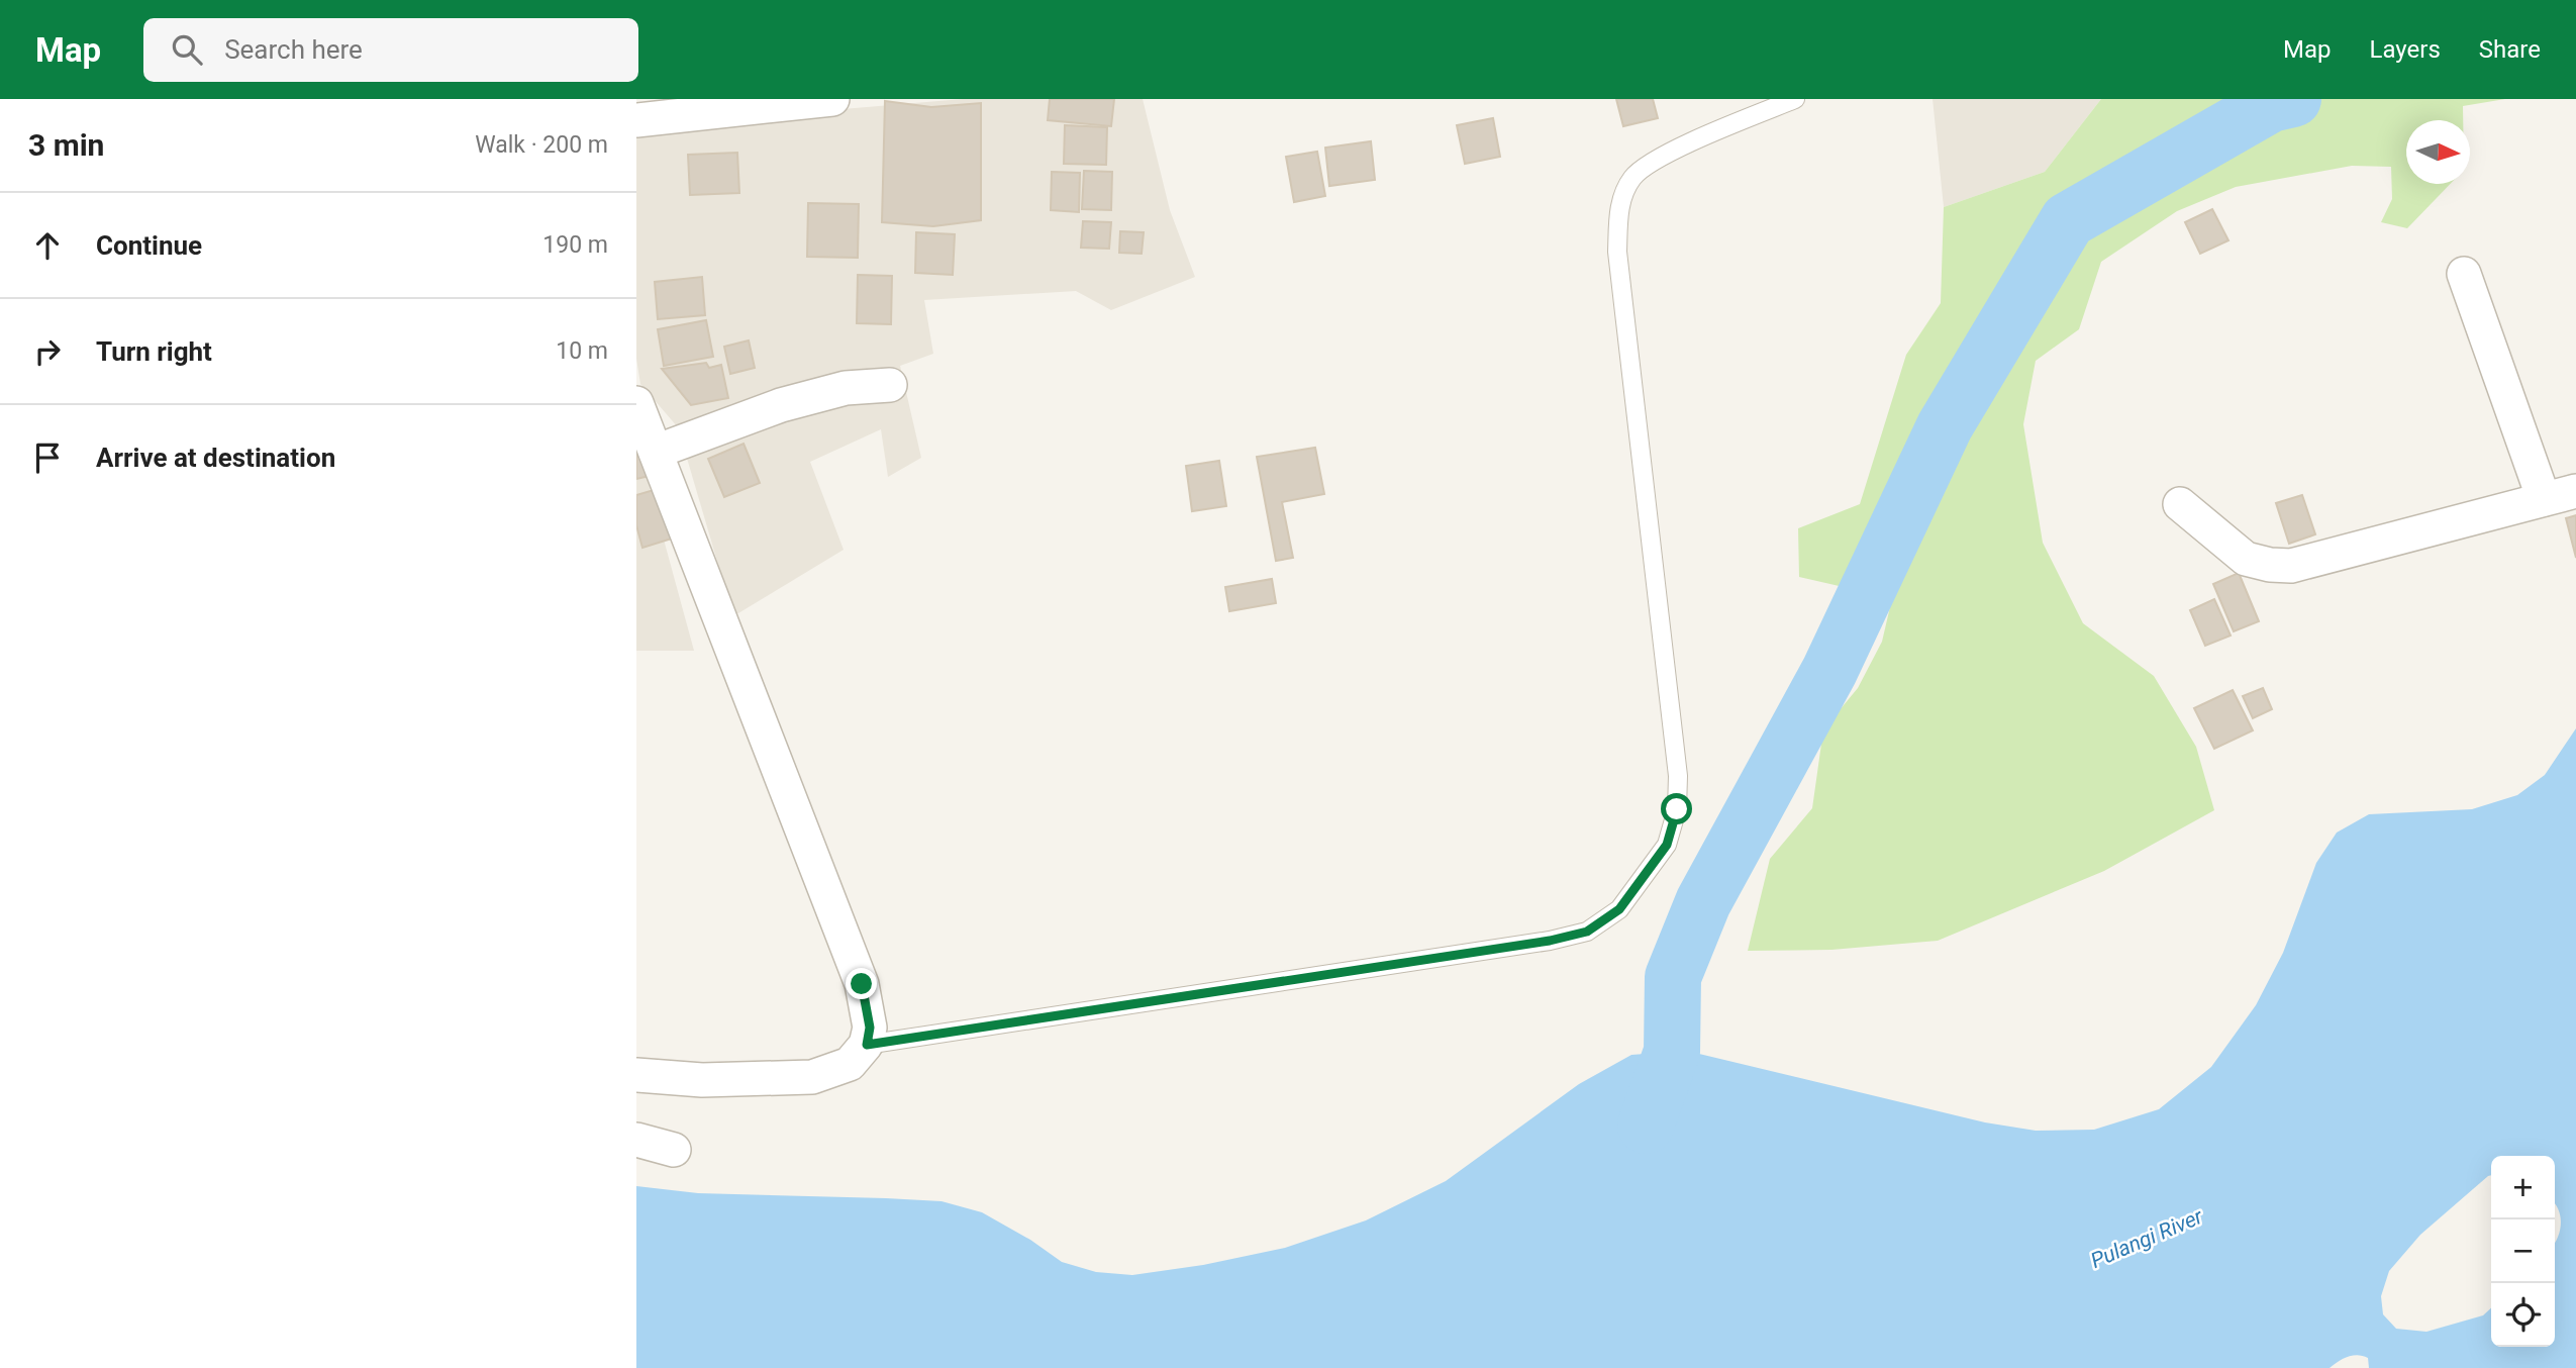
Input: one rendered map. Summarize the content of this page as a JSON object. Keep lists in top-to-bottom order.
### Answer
{
  "water": ["Pulangi River"],
  "north": "right",
  "page": {
    "header": "Map",
    "search": "Search here",
    "nav": ["Map", "Layers", "Share"],
    "heading": ["3 min", "Walk · 200 m"],
    "list": [
      ["Continue", "190 m"],
      ["Turn right", "10 m"],
      "Arrive at destination"
    ],
    "map_buttons": ["+", "−"]
  }
}
